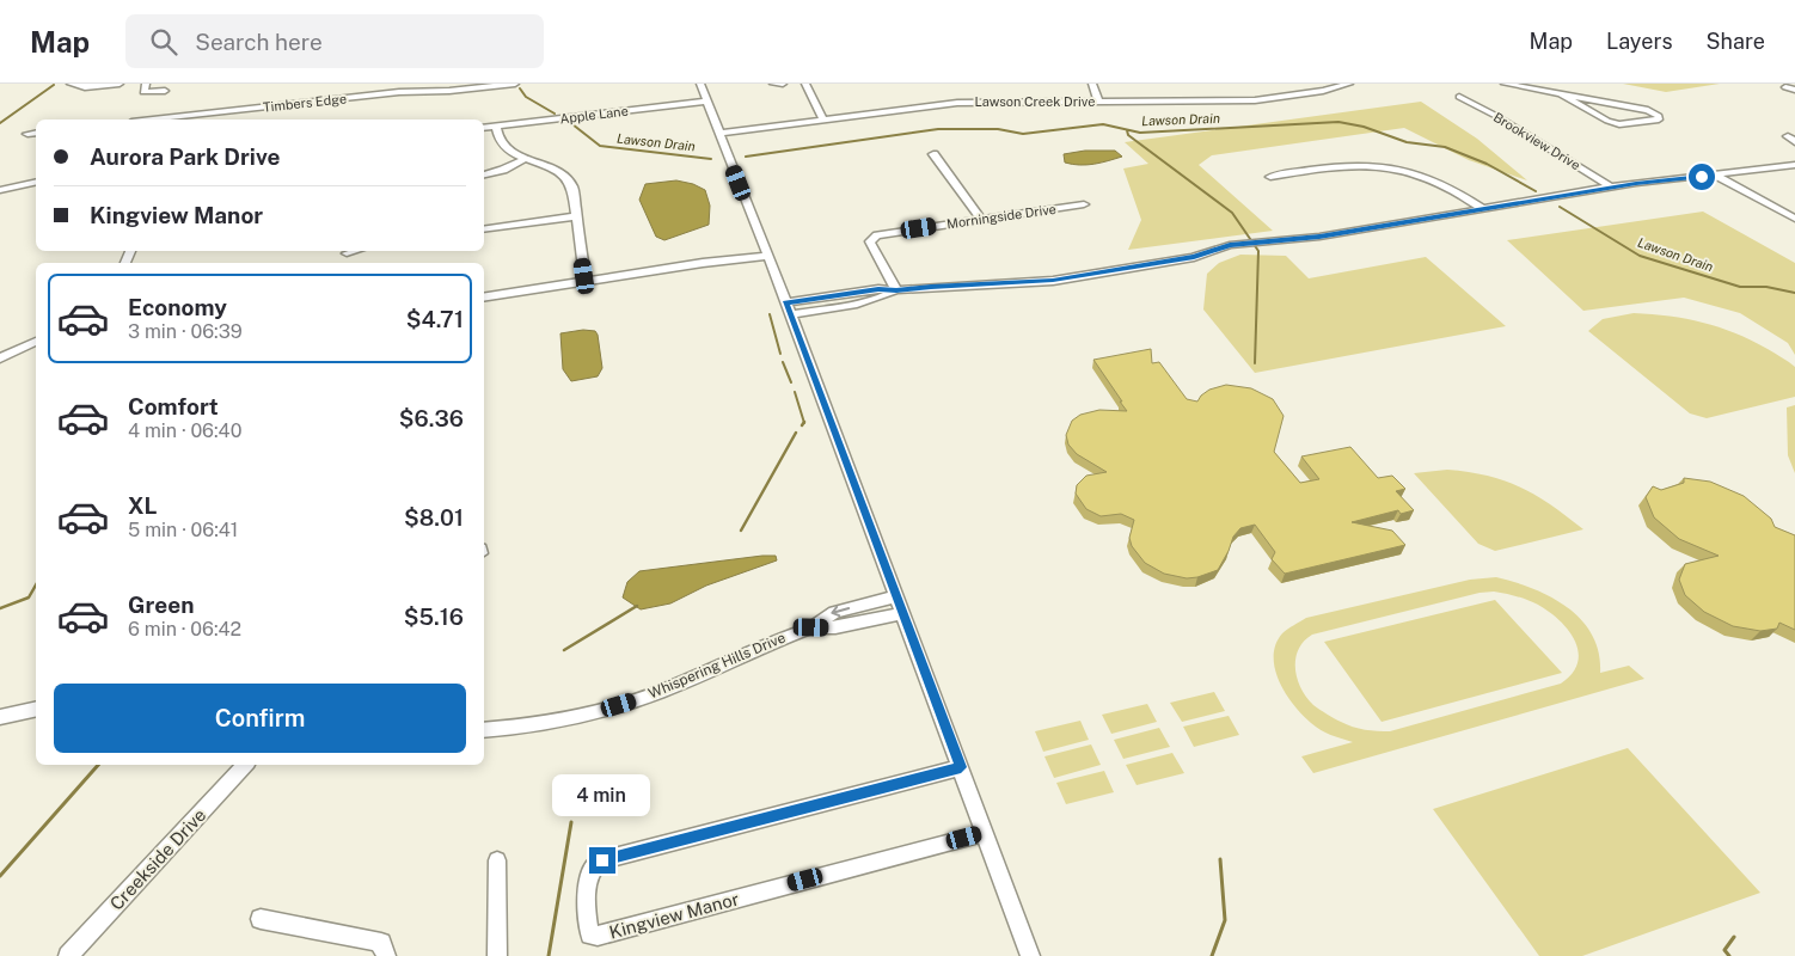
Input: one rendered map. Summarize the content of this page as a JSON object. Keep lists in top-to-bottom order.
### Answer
{
  "streets": {
    "street": [
      "Lawson Creek Drive",
      "Timbers Edge",
      "Apple Lane",
      "Brookview Drive",
      "Morningside Drive",
      "Whispering Hills Drive",
      "Creekside Drive",
      "Kingview Manor"
    ]
  },
  "water": ["Lawson Drain"],
  "page": {
    "header": "Map",
    "search": "Search here",
    "nav": ["Map", "Layers", "Share"],
    "banner": ["Aurora Park Drive", "Kingview Manor"],
    "list": [
      {
        "name": "Economy",
        "note": "3 min · 06:39",
        "value": "$4.71"
      },
      {
        "name": "Comfort",
        "note": "4 min · 06:40",
        "value": "$6.36"
      },
      {
        "name": "XL",
        "note": "5 min · 06:41",
        "value": "$8.01"
      },
      {
        "name": "Green",
        "note": "6 min · 06:42",
        "value": "$5.16"
      }
    ],
    "buttons": "Confirm",
    "bubble": "4 min"
  }
}
